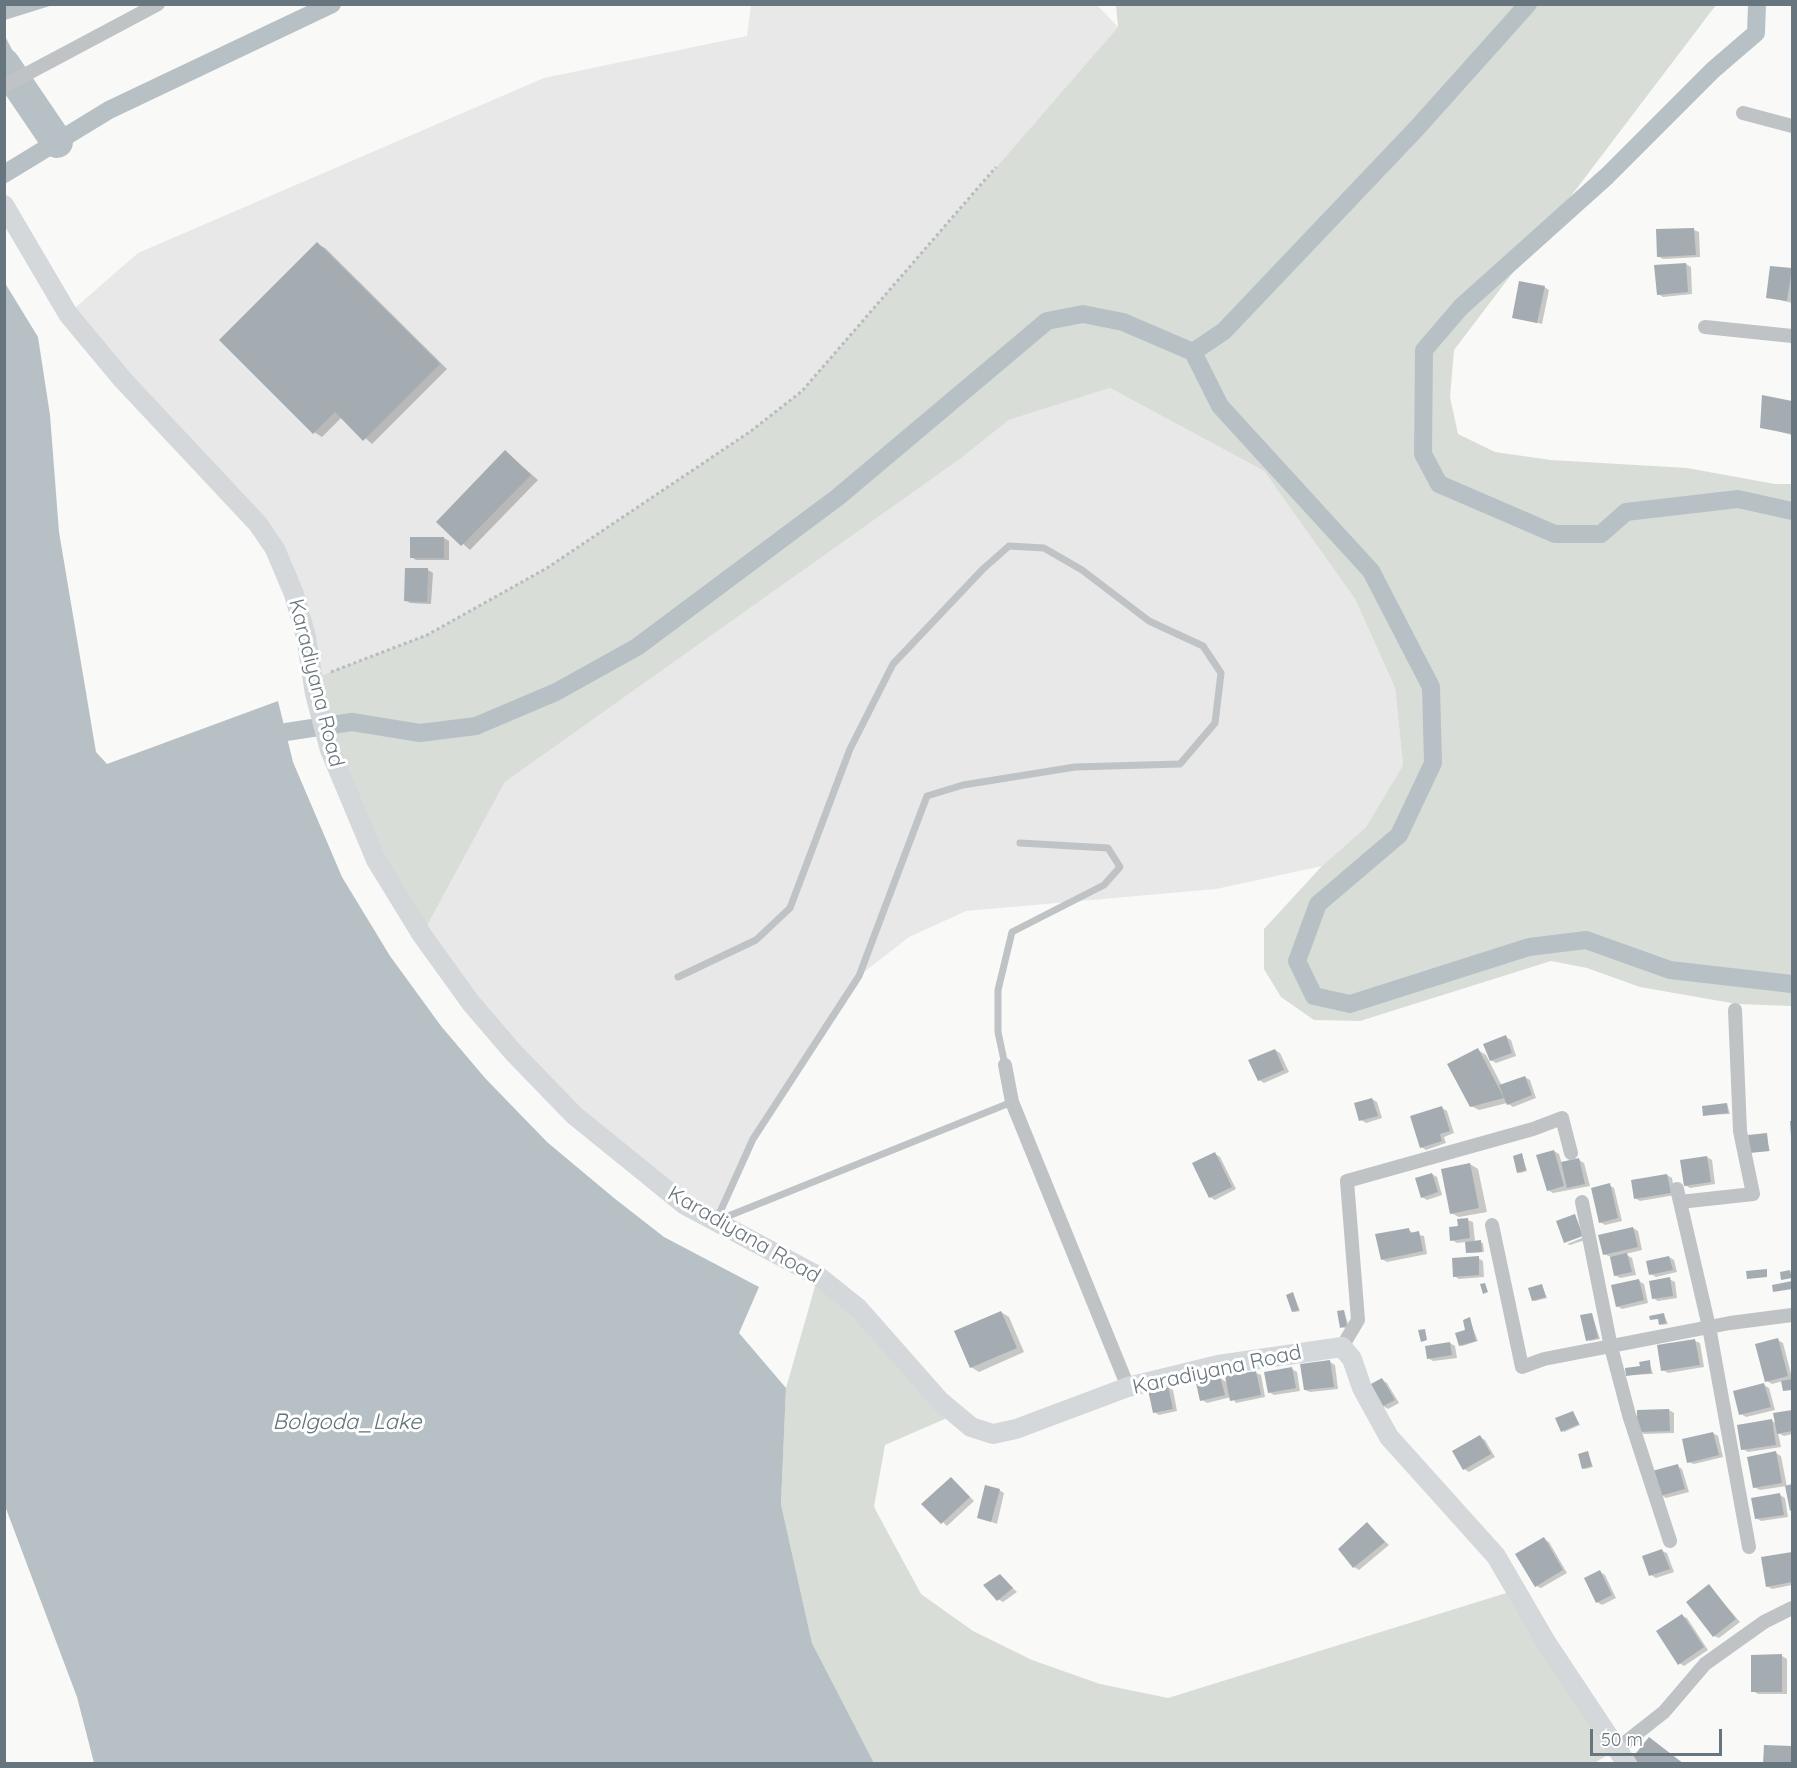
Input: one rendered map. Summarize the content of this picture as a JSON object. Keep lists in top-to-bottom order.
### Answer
{
  "streets": {
    "street": ["Karadiyana Road"]
  },
  "water": ["Bolgoda_Lake"],
  "scale_bar": "50 m"
}
